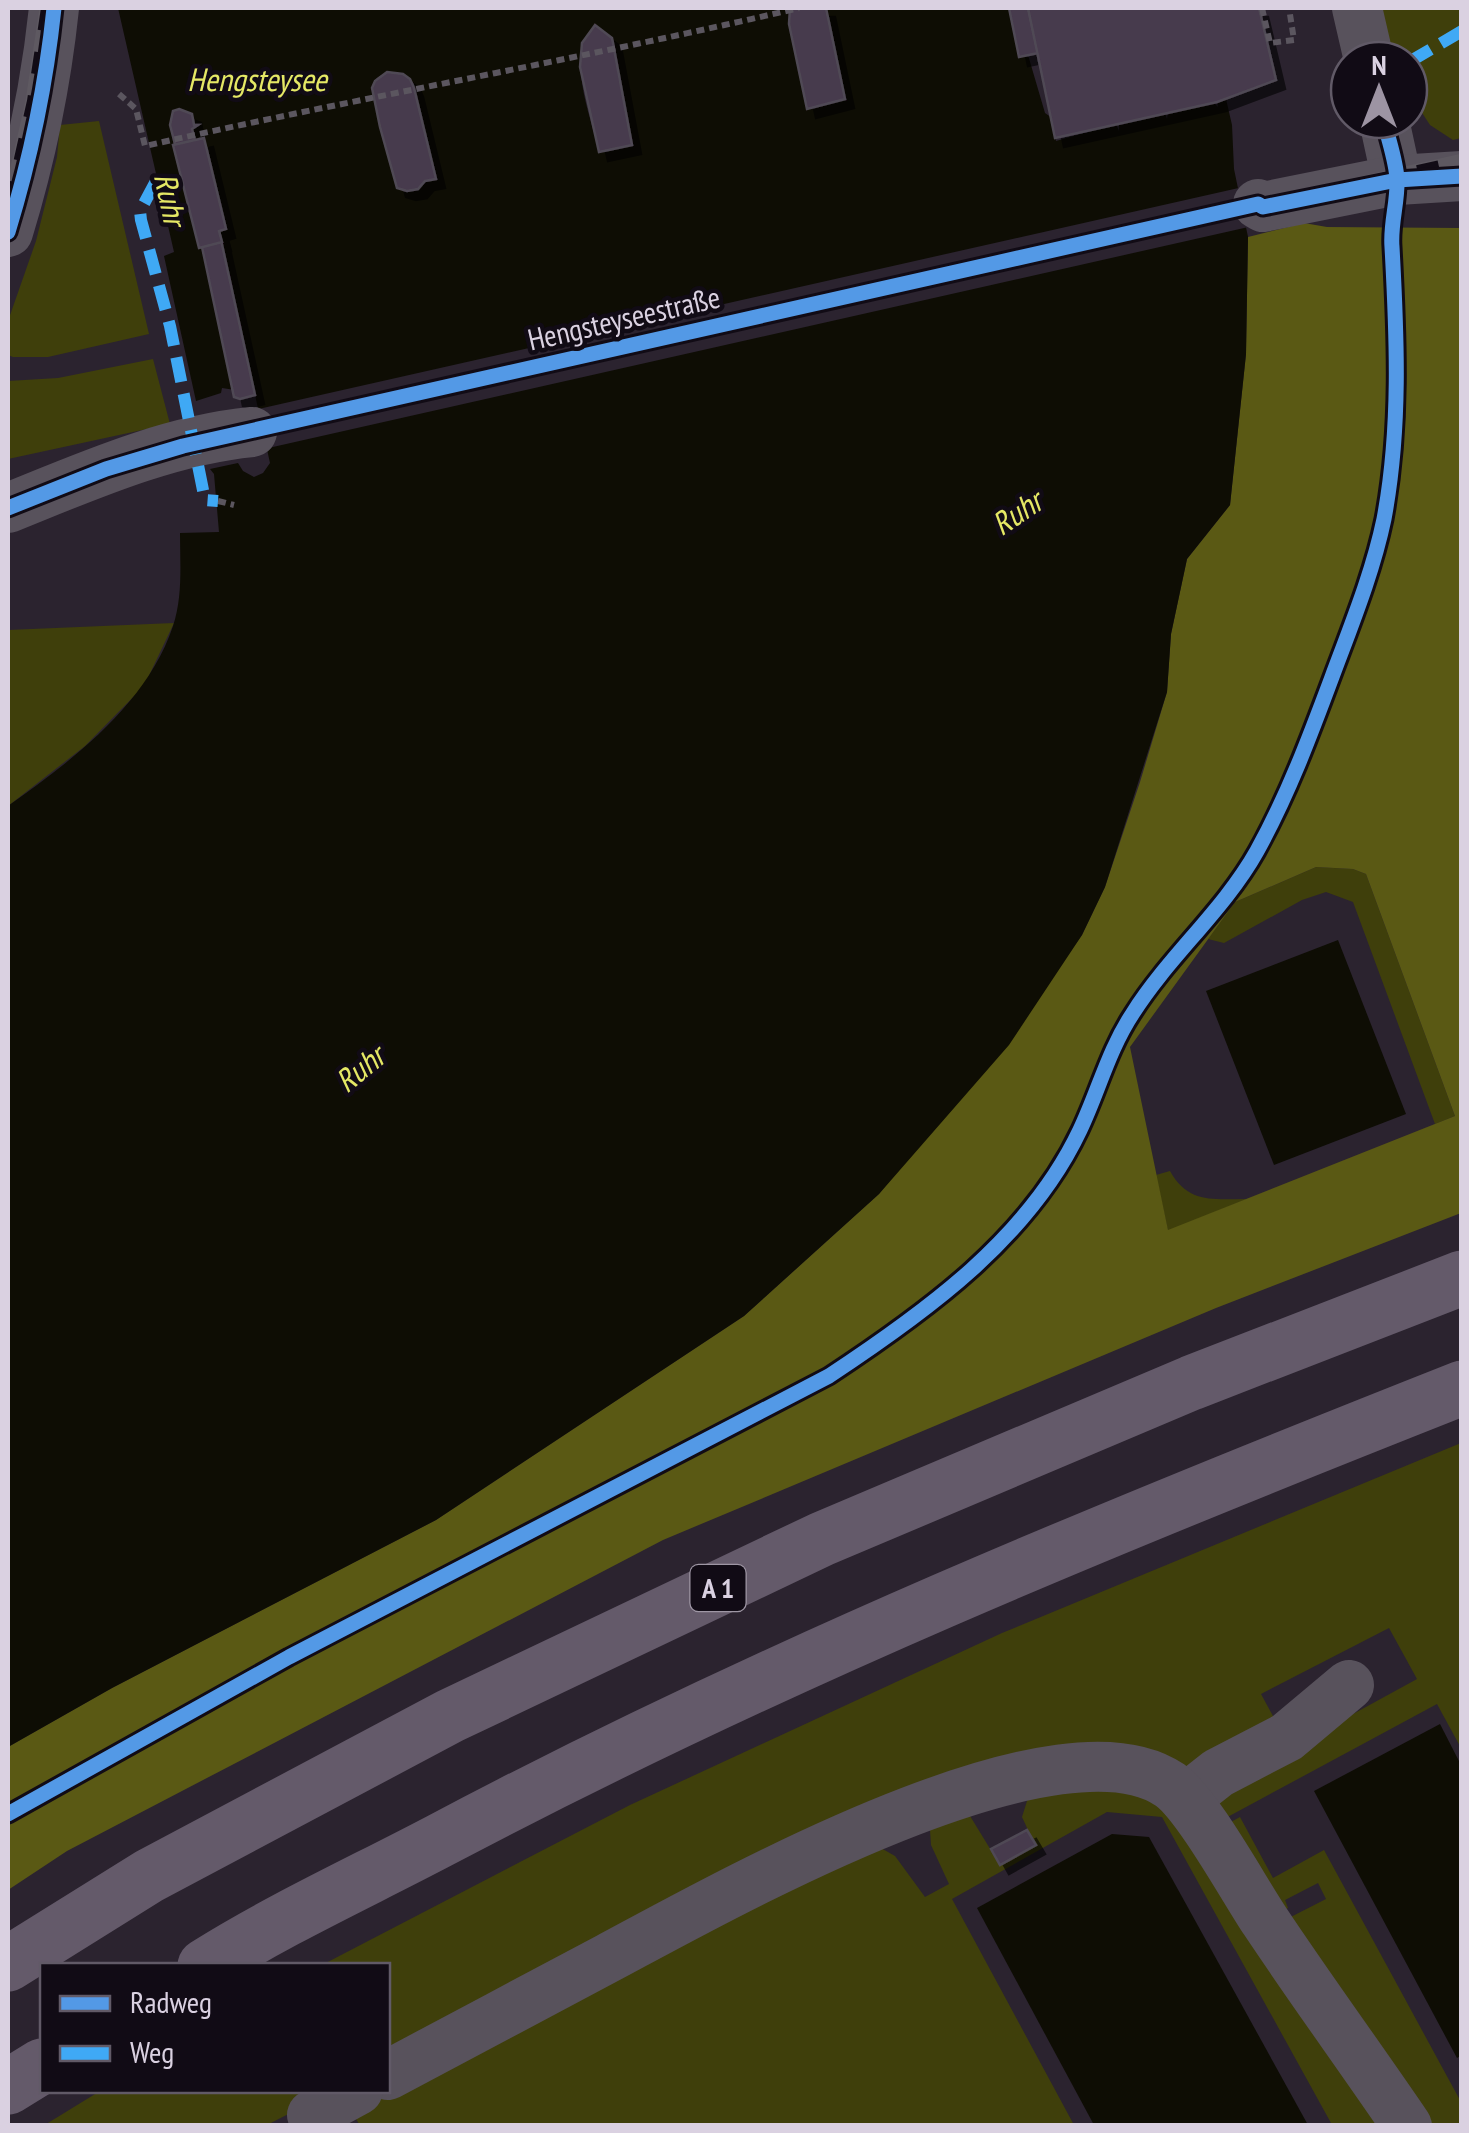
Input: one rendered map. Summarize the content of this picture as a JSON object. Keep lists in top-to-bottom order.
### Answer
{
  "streets": {
    "highway": ["A 1"],
    "cycle path": ["Hengsteyseestraße"]
  },
  "water": ["Hengsteysee", "Ruhr"],
  "legend": ["Radweg", "Weg"],
  "north": "top"
}
